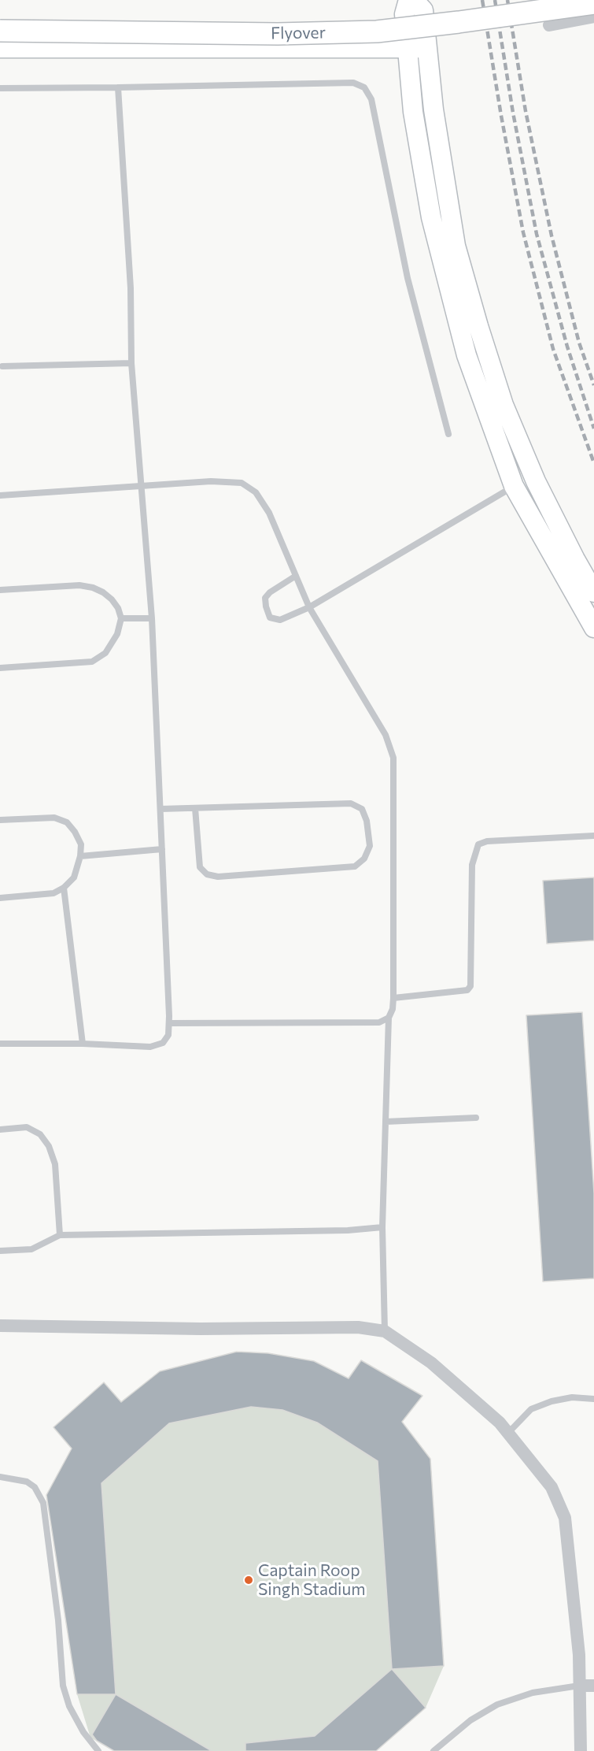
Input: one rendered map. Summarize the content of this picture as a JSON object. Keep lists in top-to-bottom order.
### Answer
{
  "streets": {
    "main road": ["Flyover"]
  },
  "places": ["Captain Roop Singh Stadium"]
}
